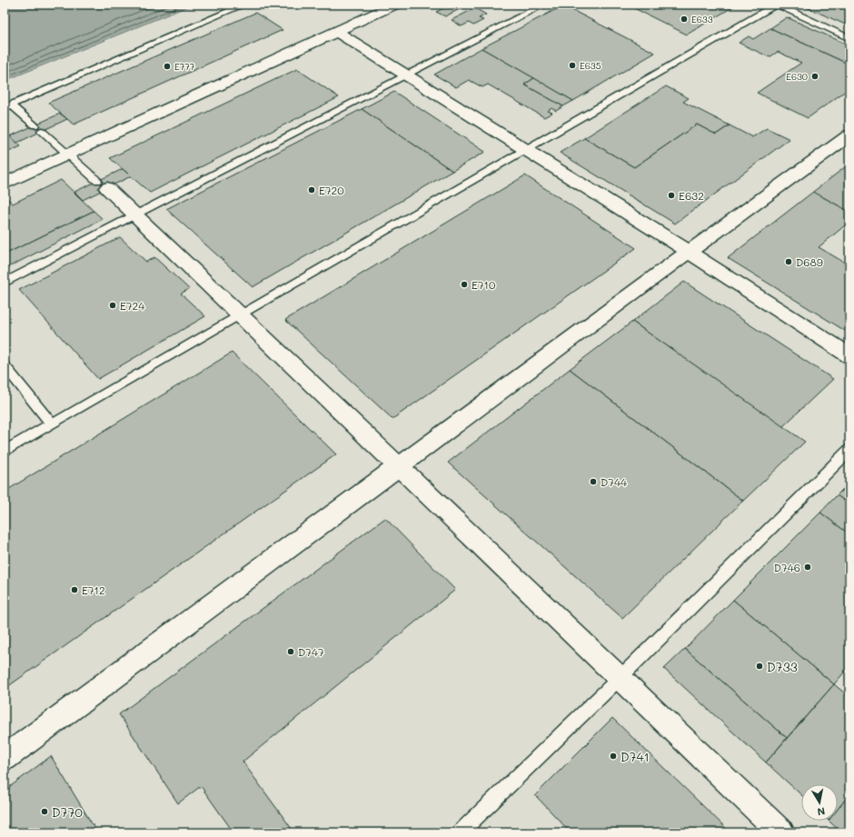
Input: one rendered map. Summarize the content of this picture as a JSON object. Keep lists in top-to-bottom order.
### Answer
{
  "places": [
    "E633",
    "E635",
    "E777",
    "E630",
    "E720",
    "E632",
    "D689",
    "E710",
    "E724",
    "D744",
    "D746",
    "E712",
    "D747",
    "D733",
    "D741",
    "D770"
  ],
  "north": "bottom"
}
